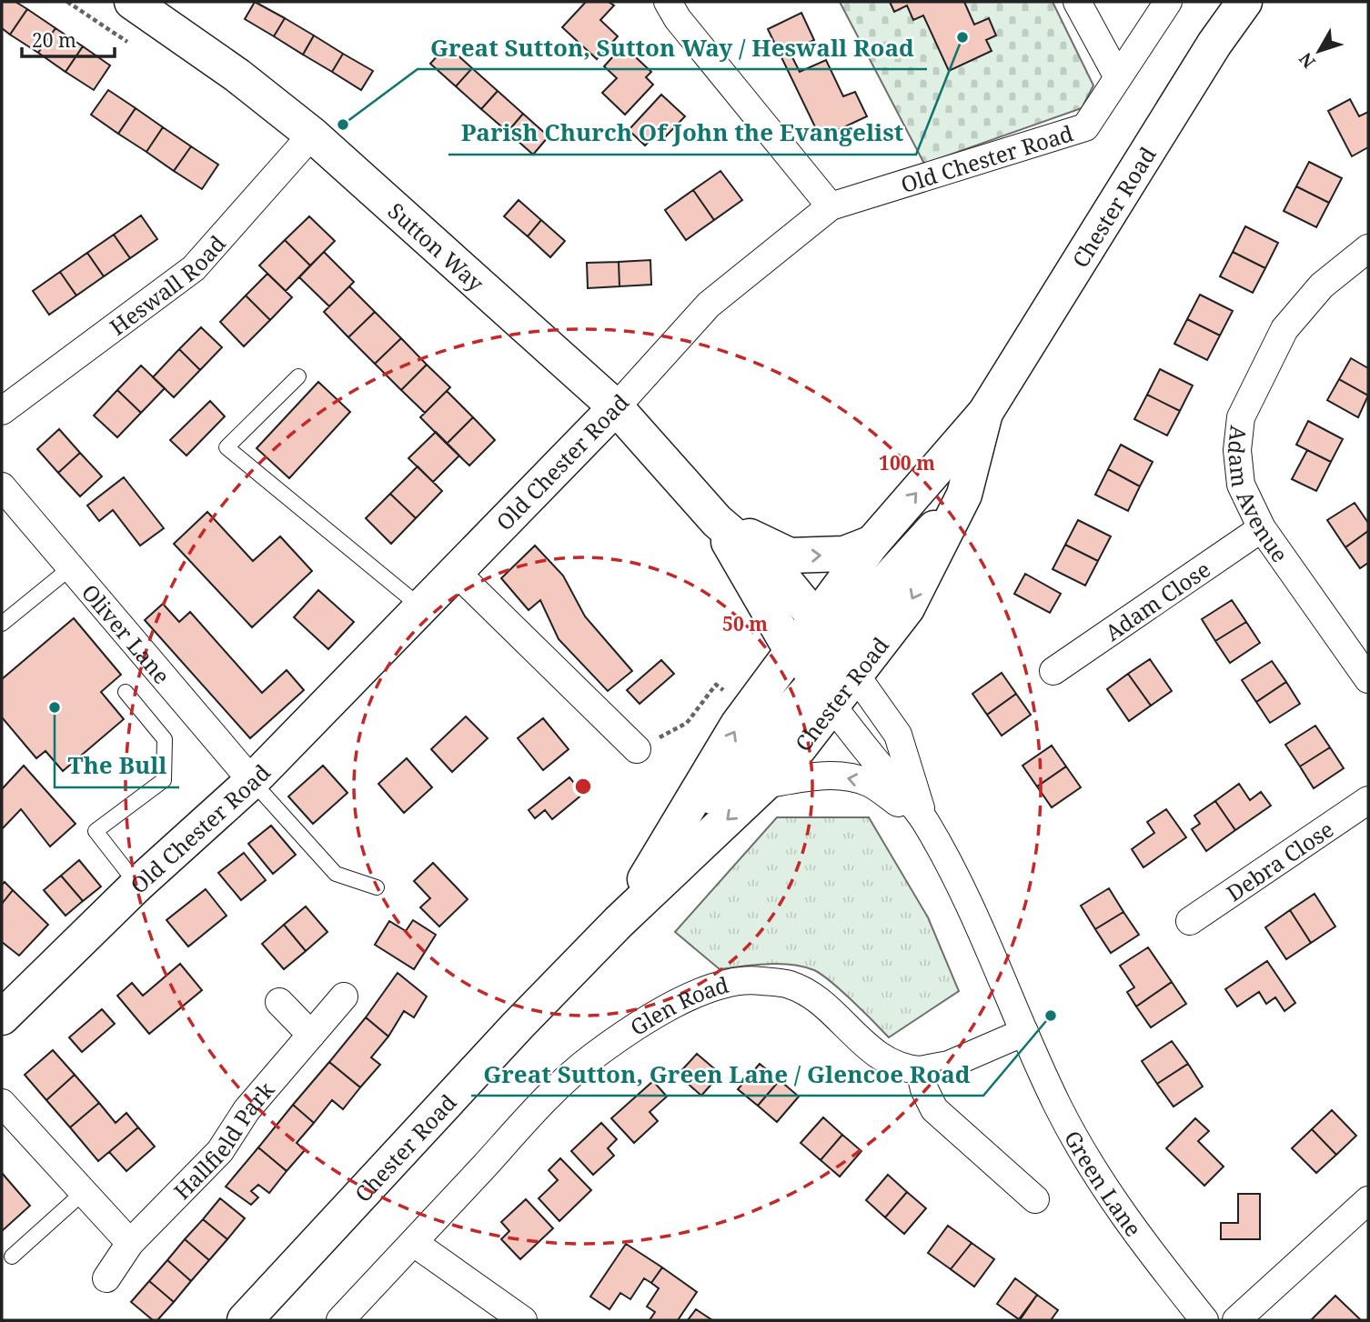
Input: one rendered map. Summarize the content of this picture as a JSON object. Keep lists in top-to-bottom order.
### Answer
{
  "streets": {
    "main road": ["Old Chester Road", "Chester Road", "Sutton Way"],
    "street": [
      "Heswall Road",
      "Adam Avenue",
      "Adam Close",
      "Oliver Lane",
      "Debra Close",
      "Glen Road",
      "Hallfield Park",
      "Green Lane"
    ]
  },
  "crossings": [
    ["Old Chester Road", "Sutton Way"],
    ["Old Chester Road", "Oliver Lane"],
    ["Chester Road", "Sutton Way"],
    ["Chester Road", "Green Lane"],
    ["Sutton Way", "Heswall Road"],
    ["Sutton Way", "Green Lane"],
    ["Adam Avenue", "Adam Close"]
  ],
  "places": [
    "Parish Church Of John the Evangelist",
    "Great Sutton, Sutton Way / Heswall Road",
    "The Bull",
    "Great Sutton, Green Lane / Glencoe Road"
  ],
  "scale_bar": "20 m",
  "north": "bottom left",
  "rings": ["100 m", "50 m"]
}
